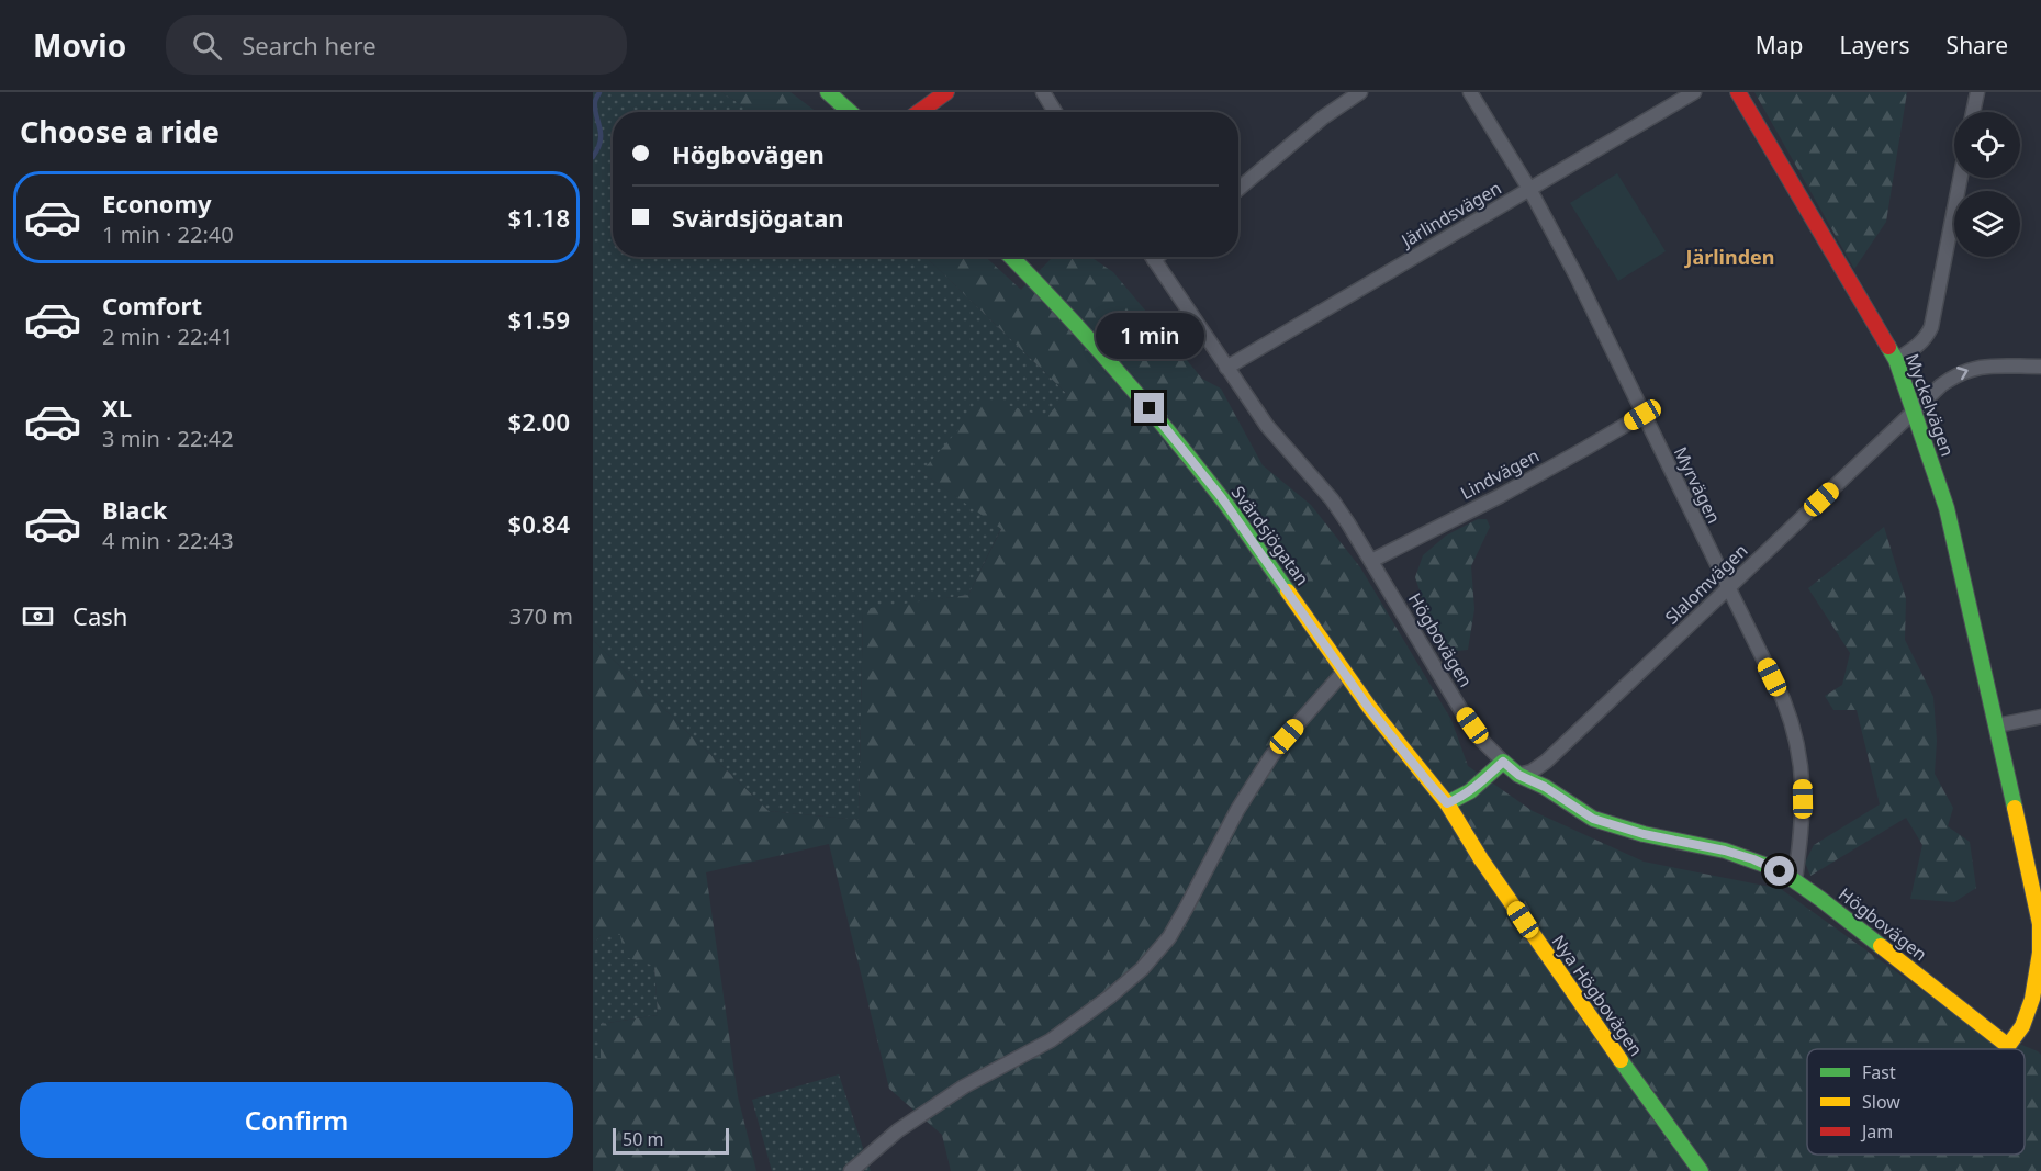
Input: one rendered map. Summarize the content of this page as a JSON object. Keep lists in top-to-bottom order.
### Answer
{
  "streets": {
    "street": [
      "Järlindsvägen",
      "Myckelvägen",
      "Lindvägen",
      "Myrvägen",
      "Svärdsjögatan",
      "Slalomvägen",
      "Högbovägen",
      "Nya Högbovägen"
    ]
  },
  "crossings": [
    ["Järlindsvägen", "Myrvägen"],
    ["Järlindsvägen", "Högbovägen"],
    ["Myckelvägen", "Slalomvägen"],
    ["Myckelvägen", "Högbovägen"],
    ["Lindvägen", "Myrvägen"],
    ["Lindvägen", "Högbovägen"],
    ["Myrvägen", "Slalomvägen"],
    ["Myrvägen", "Högbovägen"],
    ["Svärdsjögatan", "Nya Högbovägen"],
    ["Slalomvägen", "Högbovägen"]
  ],
  "districts": ["Järlinden"],
  "legend": ["Fast", "Slow", "Jam"],
  "scale_bar": "50 m",
  "page": {
    "header": "Movio",
    "search": "Search here",
    "nav": ["Map", "Layers", "Share"],
    "heading": "Choose a ride",
    "banner": ["Högbovägen", "Svärdsjögatan"],
    "list": [
      {
        "name": "Economy",
        "note": "1 min · 22:40",
        "value": "$1.18"
      },
      {
        "name": "Comfort",
        "note": "2 min · 22:41",
        "value": "$1.59"
      },
      {
        "name": "XL",
        "note": "3 min · 22:42",
        "value": "$2.00"
      },
      {
        "name": "Black",
        "note": "4 min · 22:43",
        "value": "$0.84"
      }
    ],
    "bubble": "1 min",
    "pay": ["Cash", "370 m"],
    "buttons": "Confirm",
    "scale": "50 m"
  }
}
